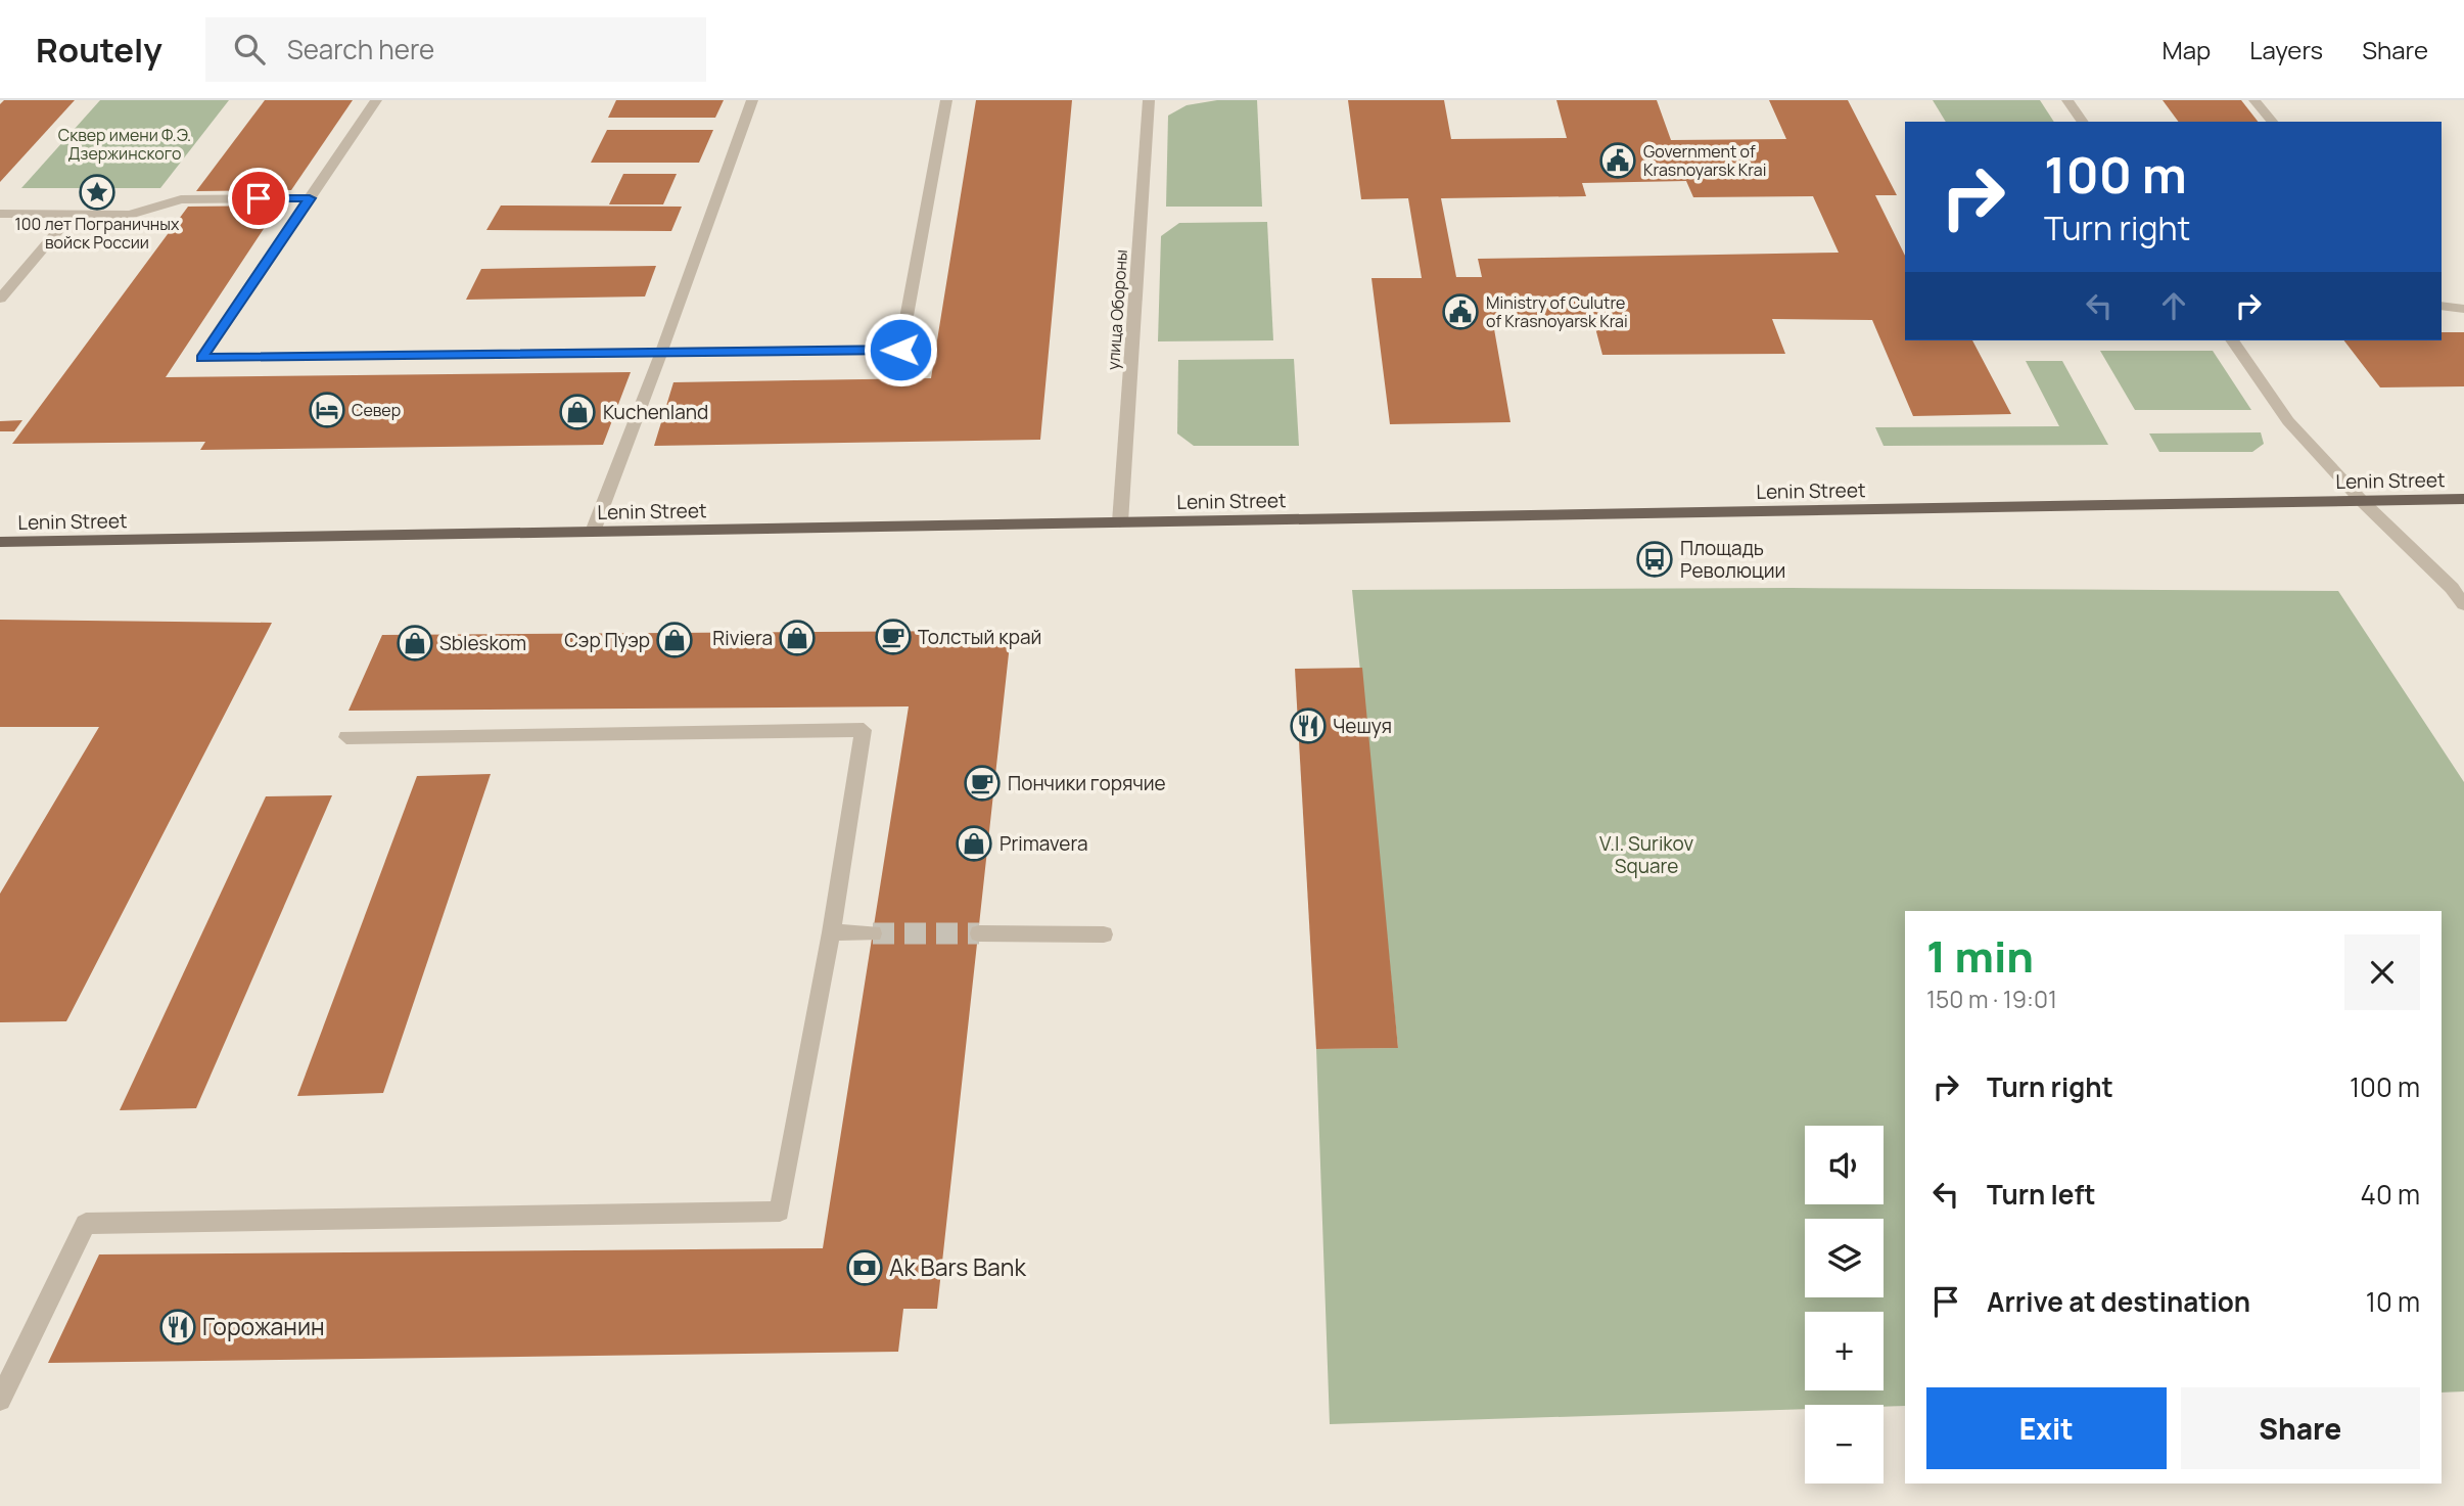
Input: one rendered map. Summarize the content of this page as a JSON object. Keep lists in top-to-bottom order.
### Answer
{
  "streets": {
    "main road": ["Lenin Street"],
    "street": ["улица Обороны"]
  },
  "crossings": [
    ["улица Обороны", "Lenin Street"]
  ],
  "parks": ["Сквер имени Ф.Э. Дзержинского", "V.I. Surikov Square"],
  "places": {
    "public building": ["Government of Krasnoyarsk Krai", "Ministry of Culutre of Krasnoyarsk Krai"],
    "place": ["100 лет Пограничных войск России"],
    "hotel": ["Север"],
    "shop": [
      "Kuchenland",
      "Riviera",
      "Сэр Пуэр",
      "Sbleskom",
      "Primavera"
    ],
    "bus stop": ["Площадь Революции"],
    "cafe": ["Толстый край", "Пончики горячие"],
    "restaurant": ["Чешуя", "Горожанин"],
    "bank": ["Ak Bars Bank"]
  },
  "page": {
    "header": "Routely",
    "search": "Search here",
    "nav": ["Map", "Layers", "Share"],
    "turn": ["100 m", "Turn right"],
    "heading": ["1 min", "150 m · 19:01"],
    "list": [
      {
        "name": "Turn right",
        "value": "100 m"
      },
      {
        "name": "Turn left",
        "value": "40 m"
      },
      {
        "name": "Arrive at destination",
        "value": "10 m"
      }
    ],
    "map_buttons": ["+", "−"],
    "buttons": ["Exit", "Share"]
  }
}
